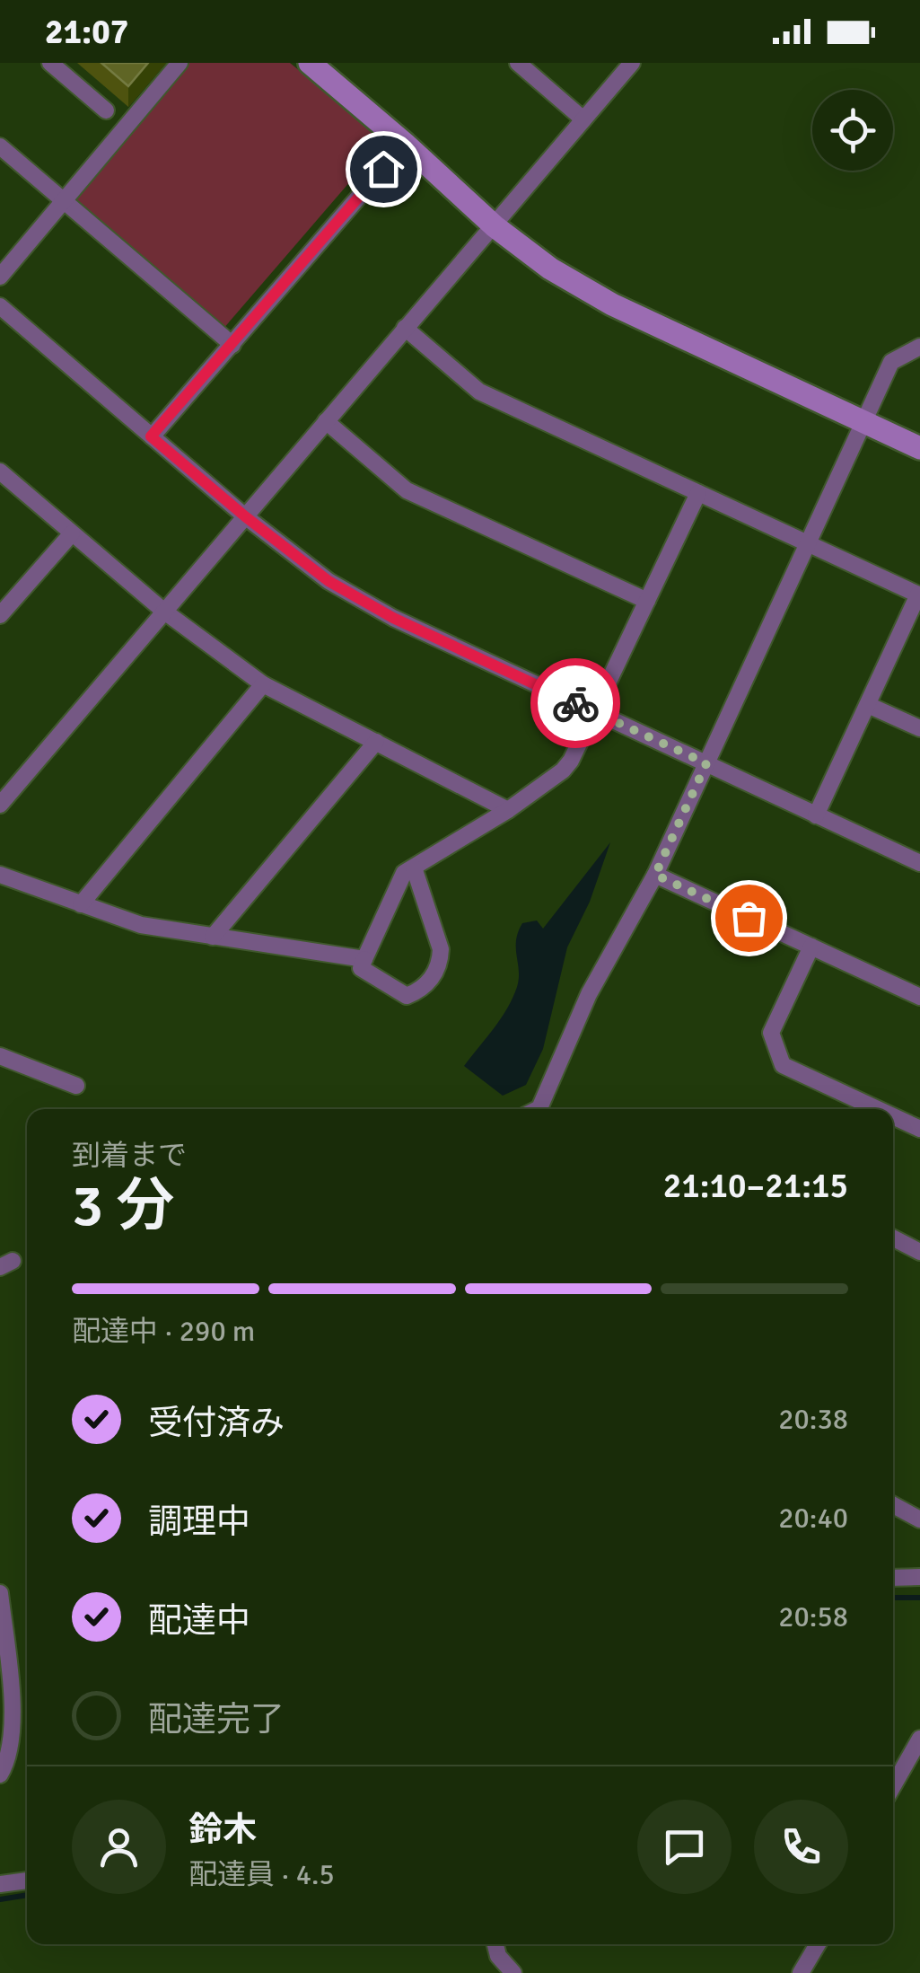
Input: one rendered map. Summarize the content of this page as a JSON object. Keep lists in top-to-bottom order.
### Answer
{
  "page": {
    "status": "21:07",
    "heading": ["3 分", "到着まで", "21:10–21:15"],
    "panel": ["鈴木", "配達員 · 4.5"],
    "bar": "配達中 · 290 m",
    "list": [
      ["受付済み", "20:38"],
      ["調理中", "20:40"],
      ["配達中", "20:58"],
      "配達完了"
    ]
  }
}
